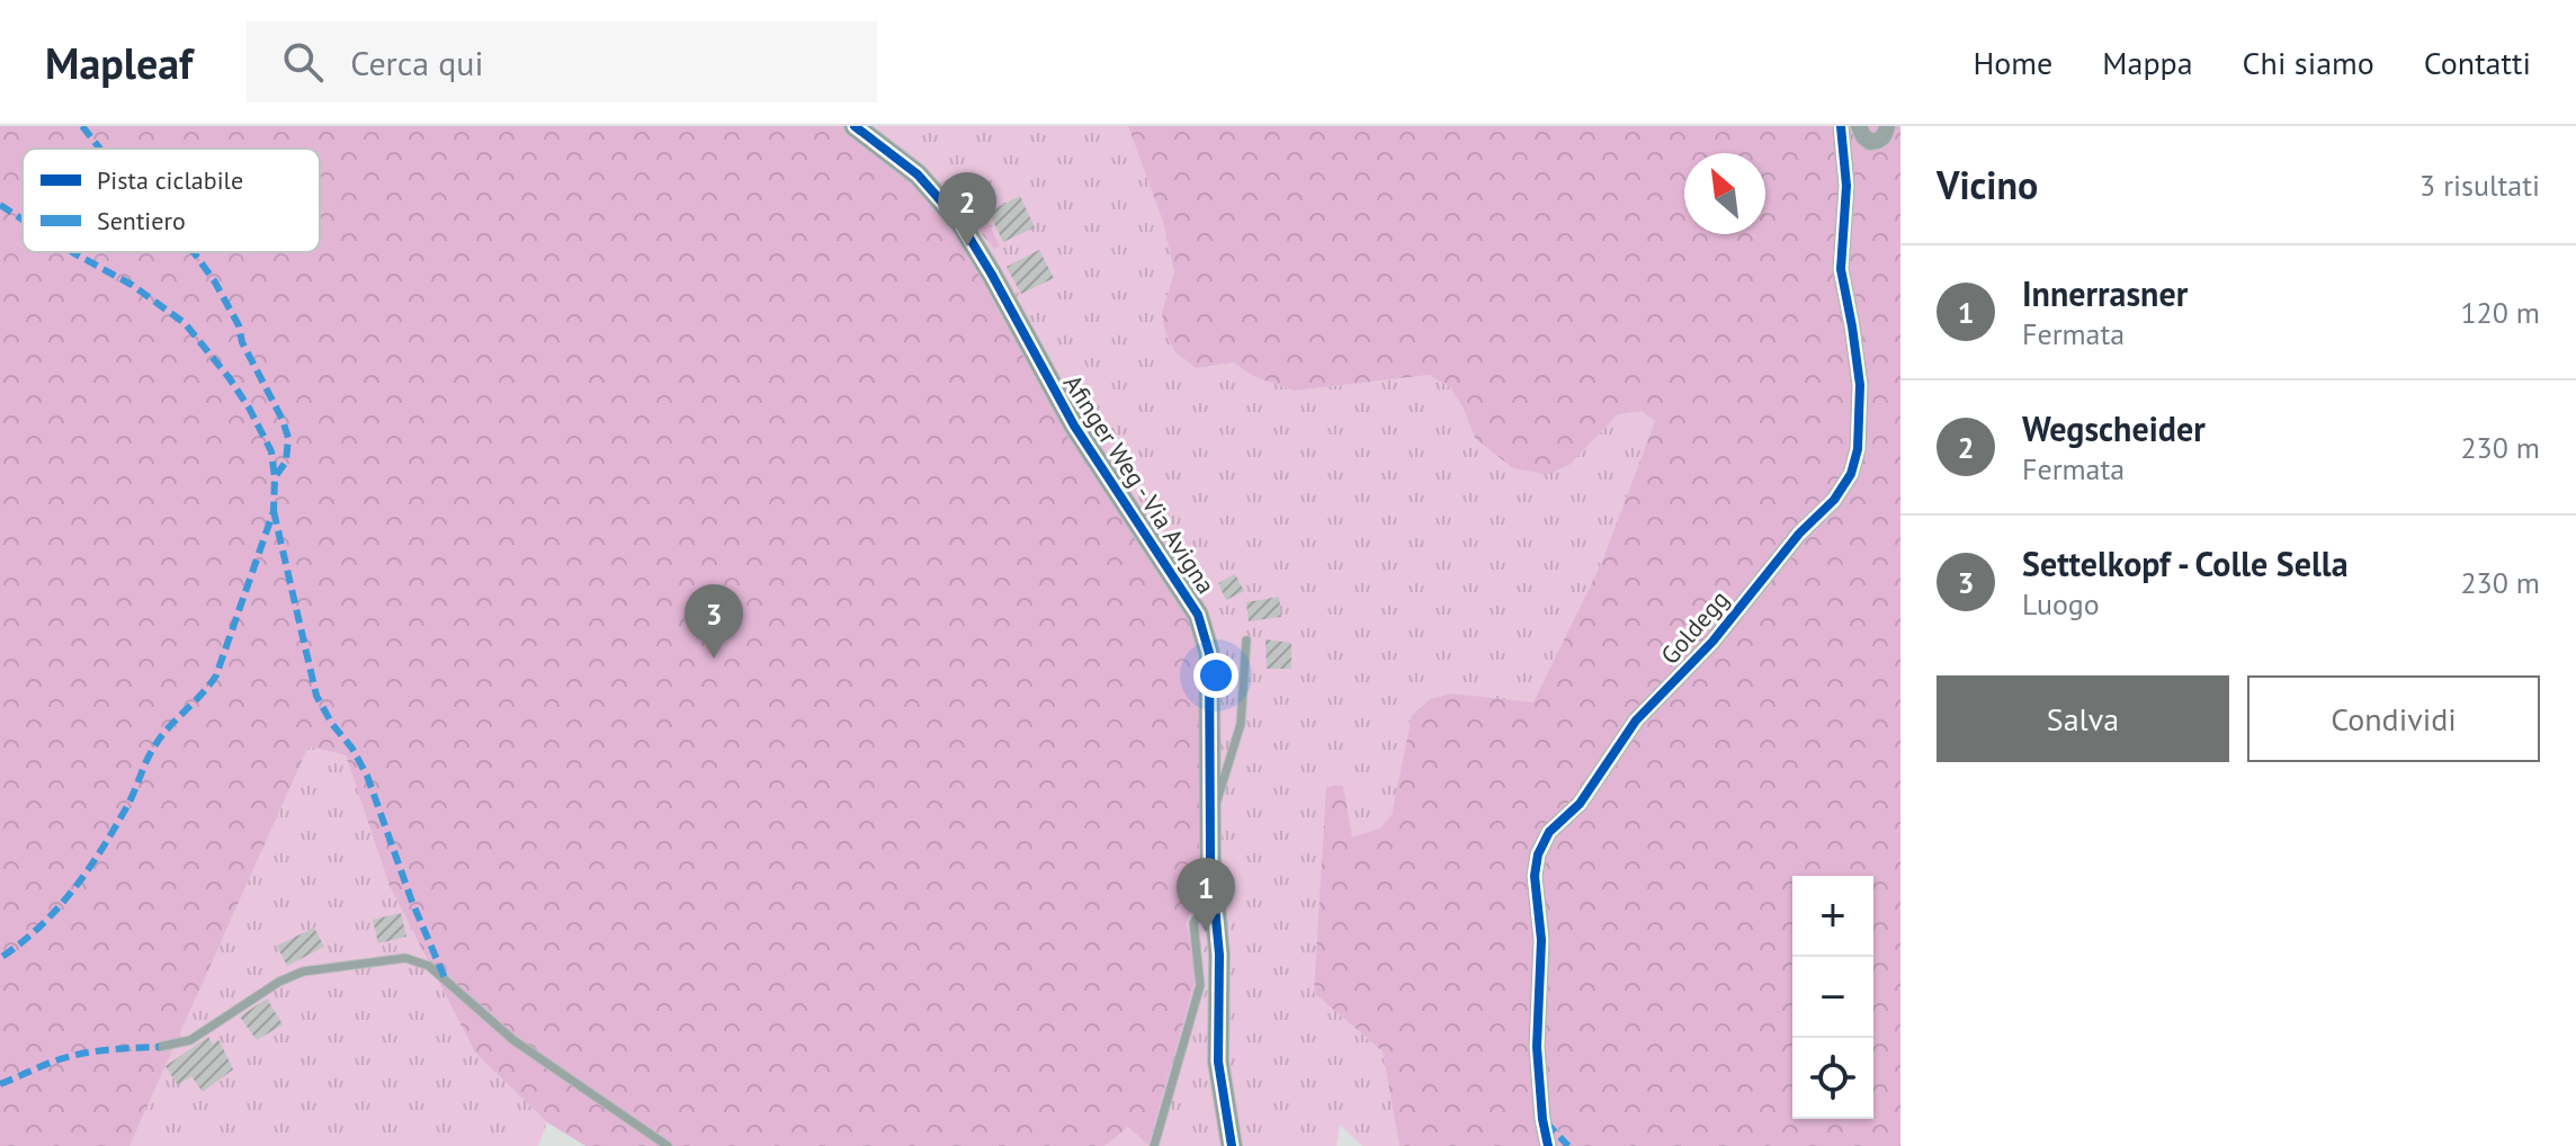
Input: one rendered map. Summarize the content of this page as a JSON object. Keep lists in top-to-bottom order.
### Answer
{
  "streets": {
    "street": ["Afinger Weg - Via Avigna", "Goldegg"]
  },
  "legend": ["Pista ciclabile", "Sentiero"],
  "north": "top left",
  "page": {
    "header": "Mapleaf",
    "search": "Cerca qui",
    "nav": [
      "Home",
      "Mappa",
      "Chi siamo",
      "Contatti"
    ],
    "heading": ["Vicino", "3 risultati"],
    "pins": ["2", "3", "1"],
    "list": [
      {
        "mark": "1",
        "name": "Innerrasner",
        "note": "Fermata",
        "value": "120 m"
      },
      {
        "mark": "2",
        "name": "Wegscheider",
        "note": "Fermata",
        "value": "230 m"
      },
      {
        "mark": "3",
        "name": "Settelkopf - Colle Sella",
        "note": "Luogo",
        "value": "230 m"
      }
    ],
    "buttons": ["Salva", "Condividi"],
    "map_buttons": ["+", "−"]
  }
}
